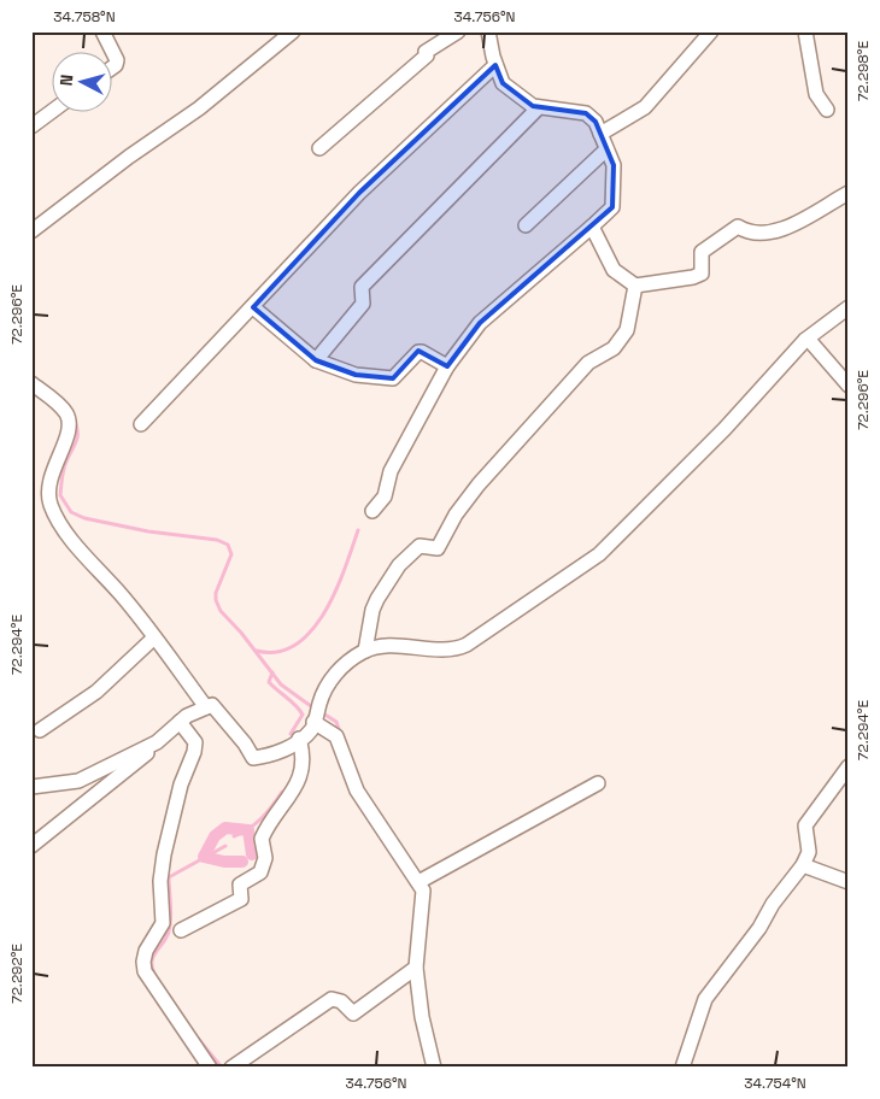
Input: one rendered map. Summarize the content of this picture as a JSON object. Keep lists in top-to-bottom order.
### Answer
{
  "north": "left",
  "coordinates": [
    "34.758°N",
    "34.756°N",
    "72.298°E",
    "72.296°E",
    "72.294°E",
    "72.292°E",
    "34.754°N"
  ]
}
